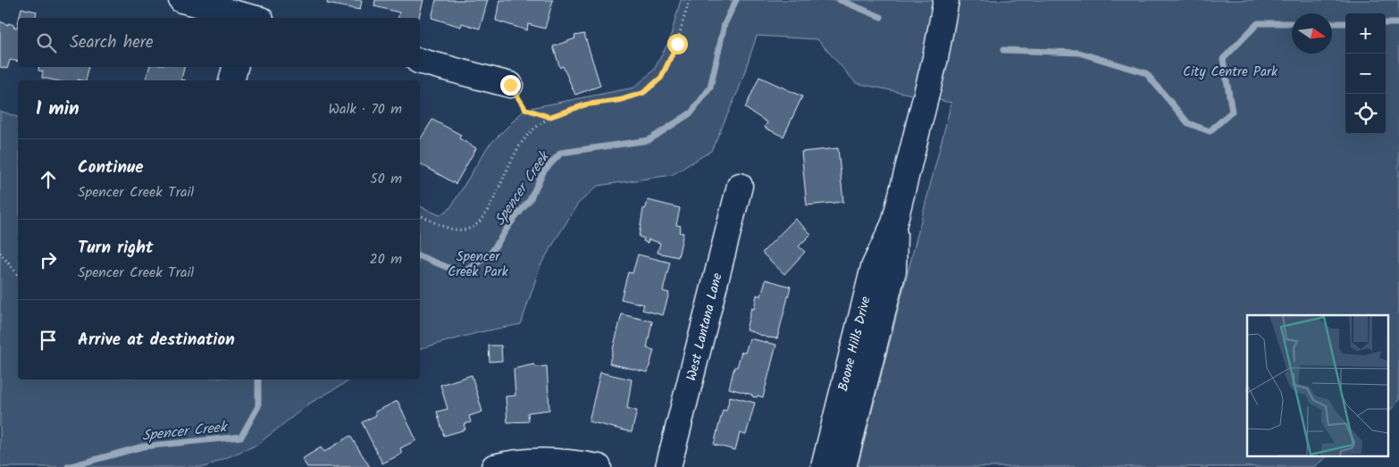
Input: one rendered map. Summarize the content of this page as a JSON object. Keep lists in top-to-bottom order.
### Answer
{
  "streets": {
    "street": ["West Lantana Lane", "Boone Hills Drive"]
  },
  "water": ["Spencer Creek"],
  "parks": ["City Centre Park", "Spencer Creek Park"],
  "north": "right",
  "page": {
    "map_buttons": ["+", "−"],
    "search": "Search here",
    "heading": ["1 min", "Walk · 70 m"],
    "list": [
      ["Continue", "Spencer Creek Trail", "50 m"],
      ["Turn right", "Spencer Creek Trail", "20 m"],
      "Arrive at destination"
    ]
  }
}
